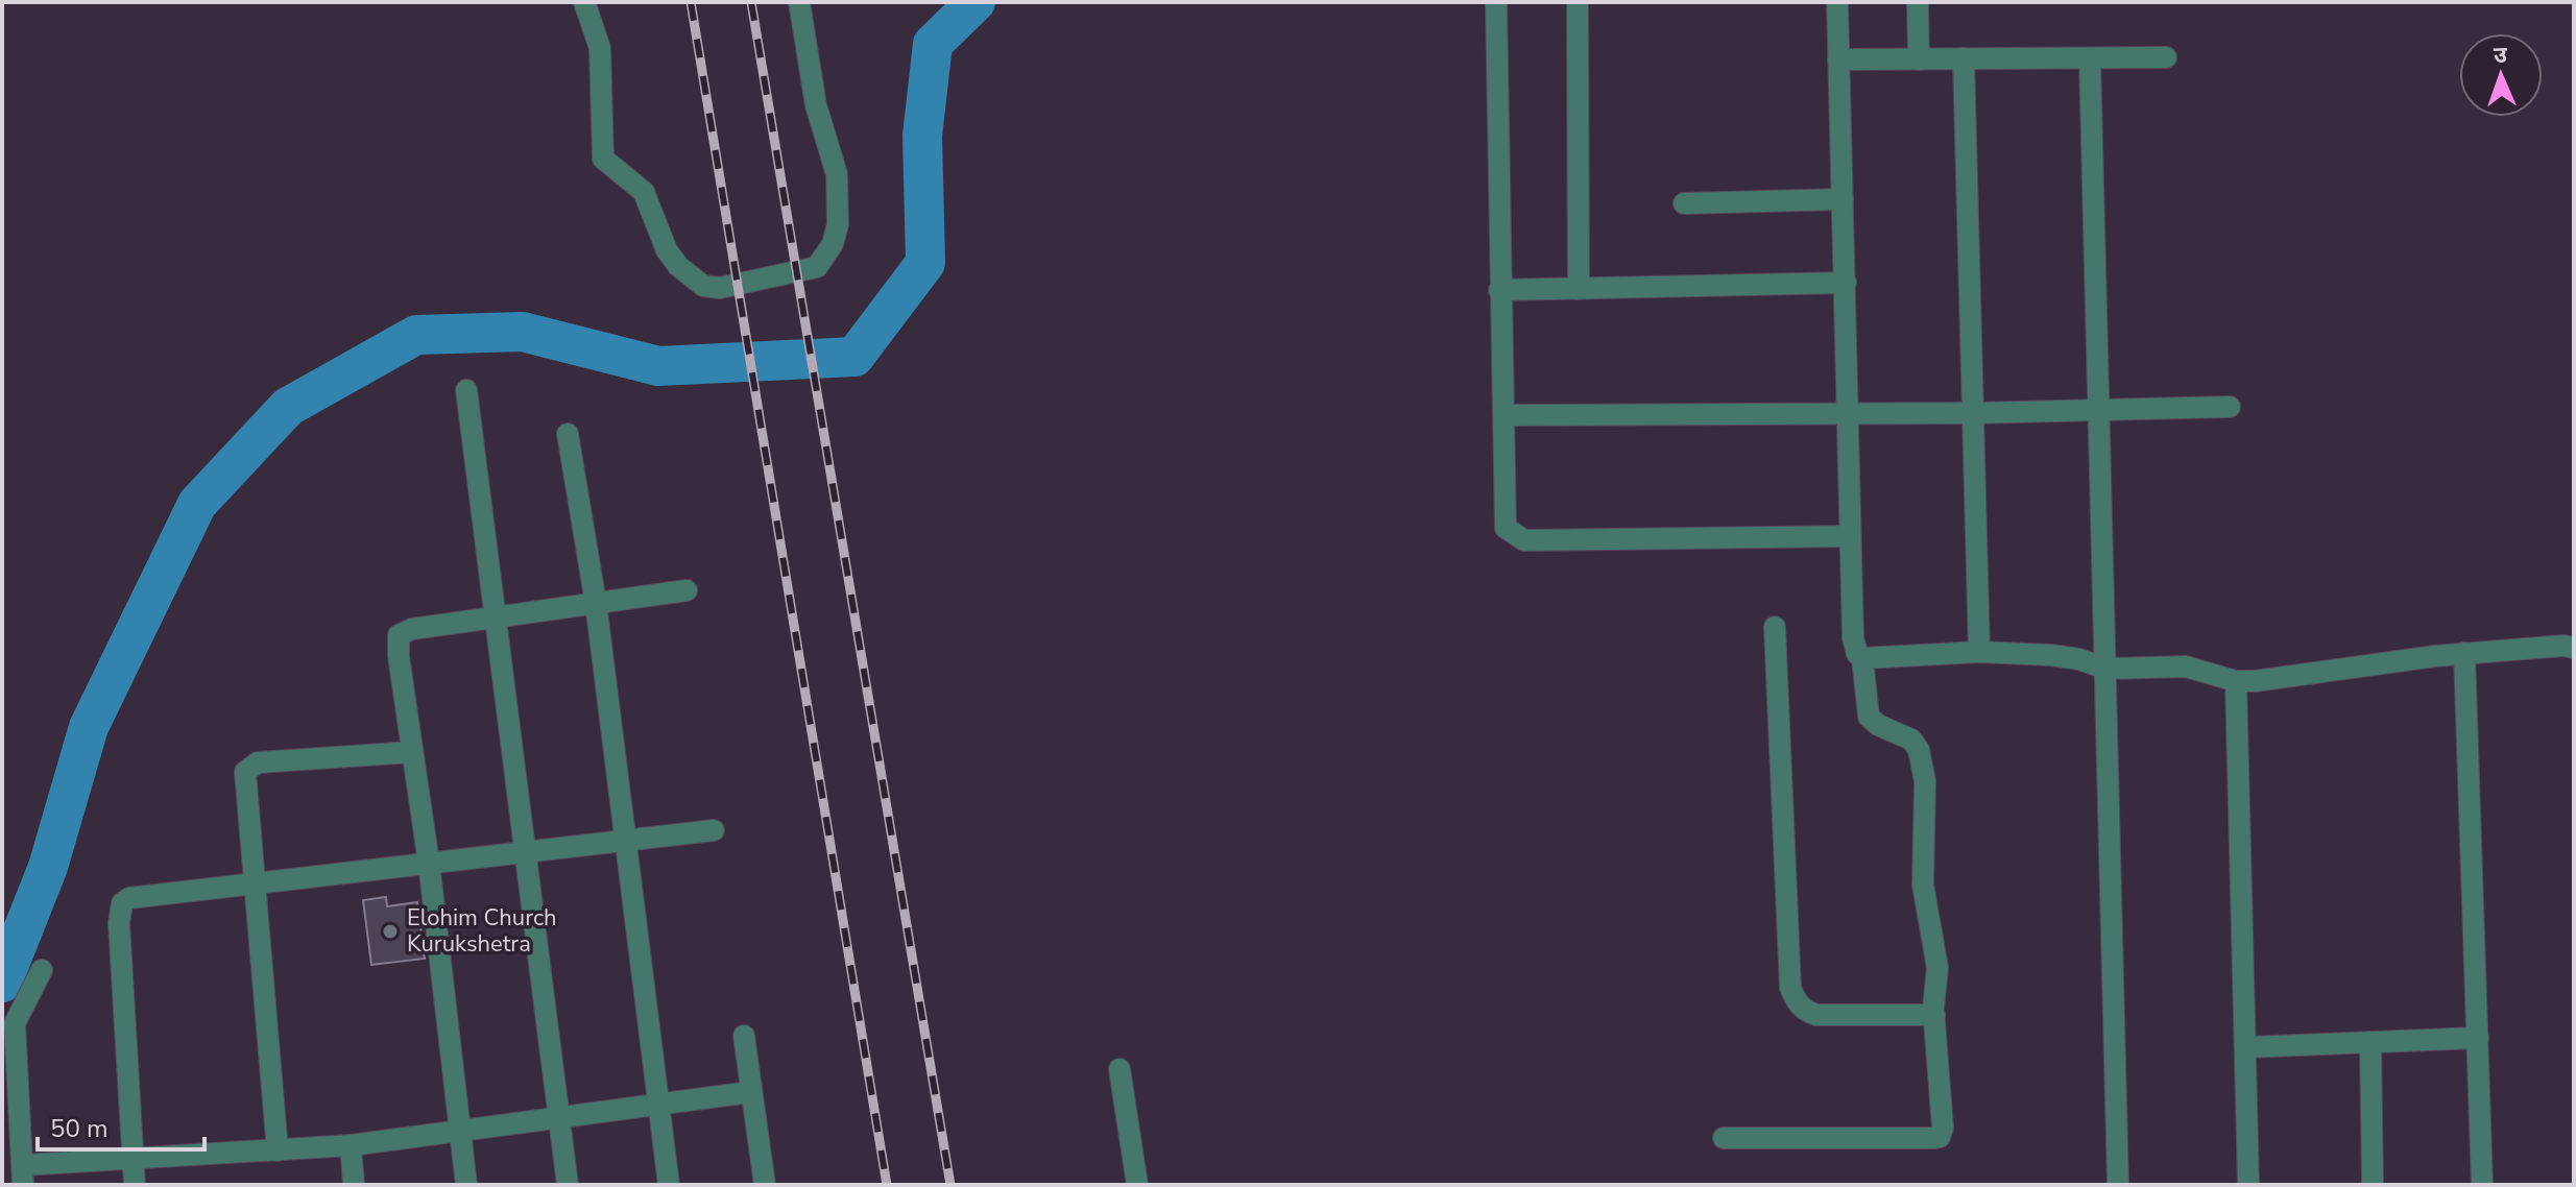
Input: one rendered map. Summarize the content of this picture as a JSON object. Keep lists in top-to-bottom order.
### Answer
{
  "places": ["Elohim Church Kurukshetra"],
  "scale_bar": "50 m",
  "north": "top"
}
